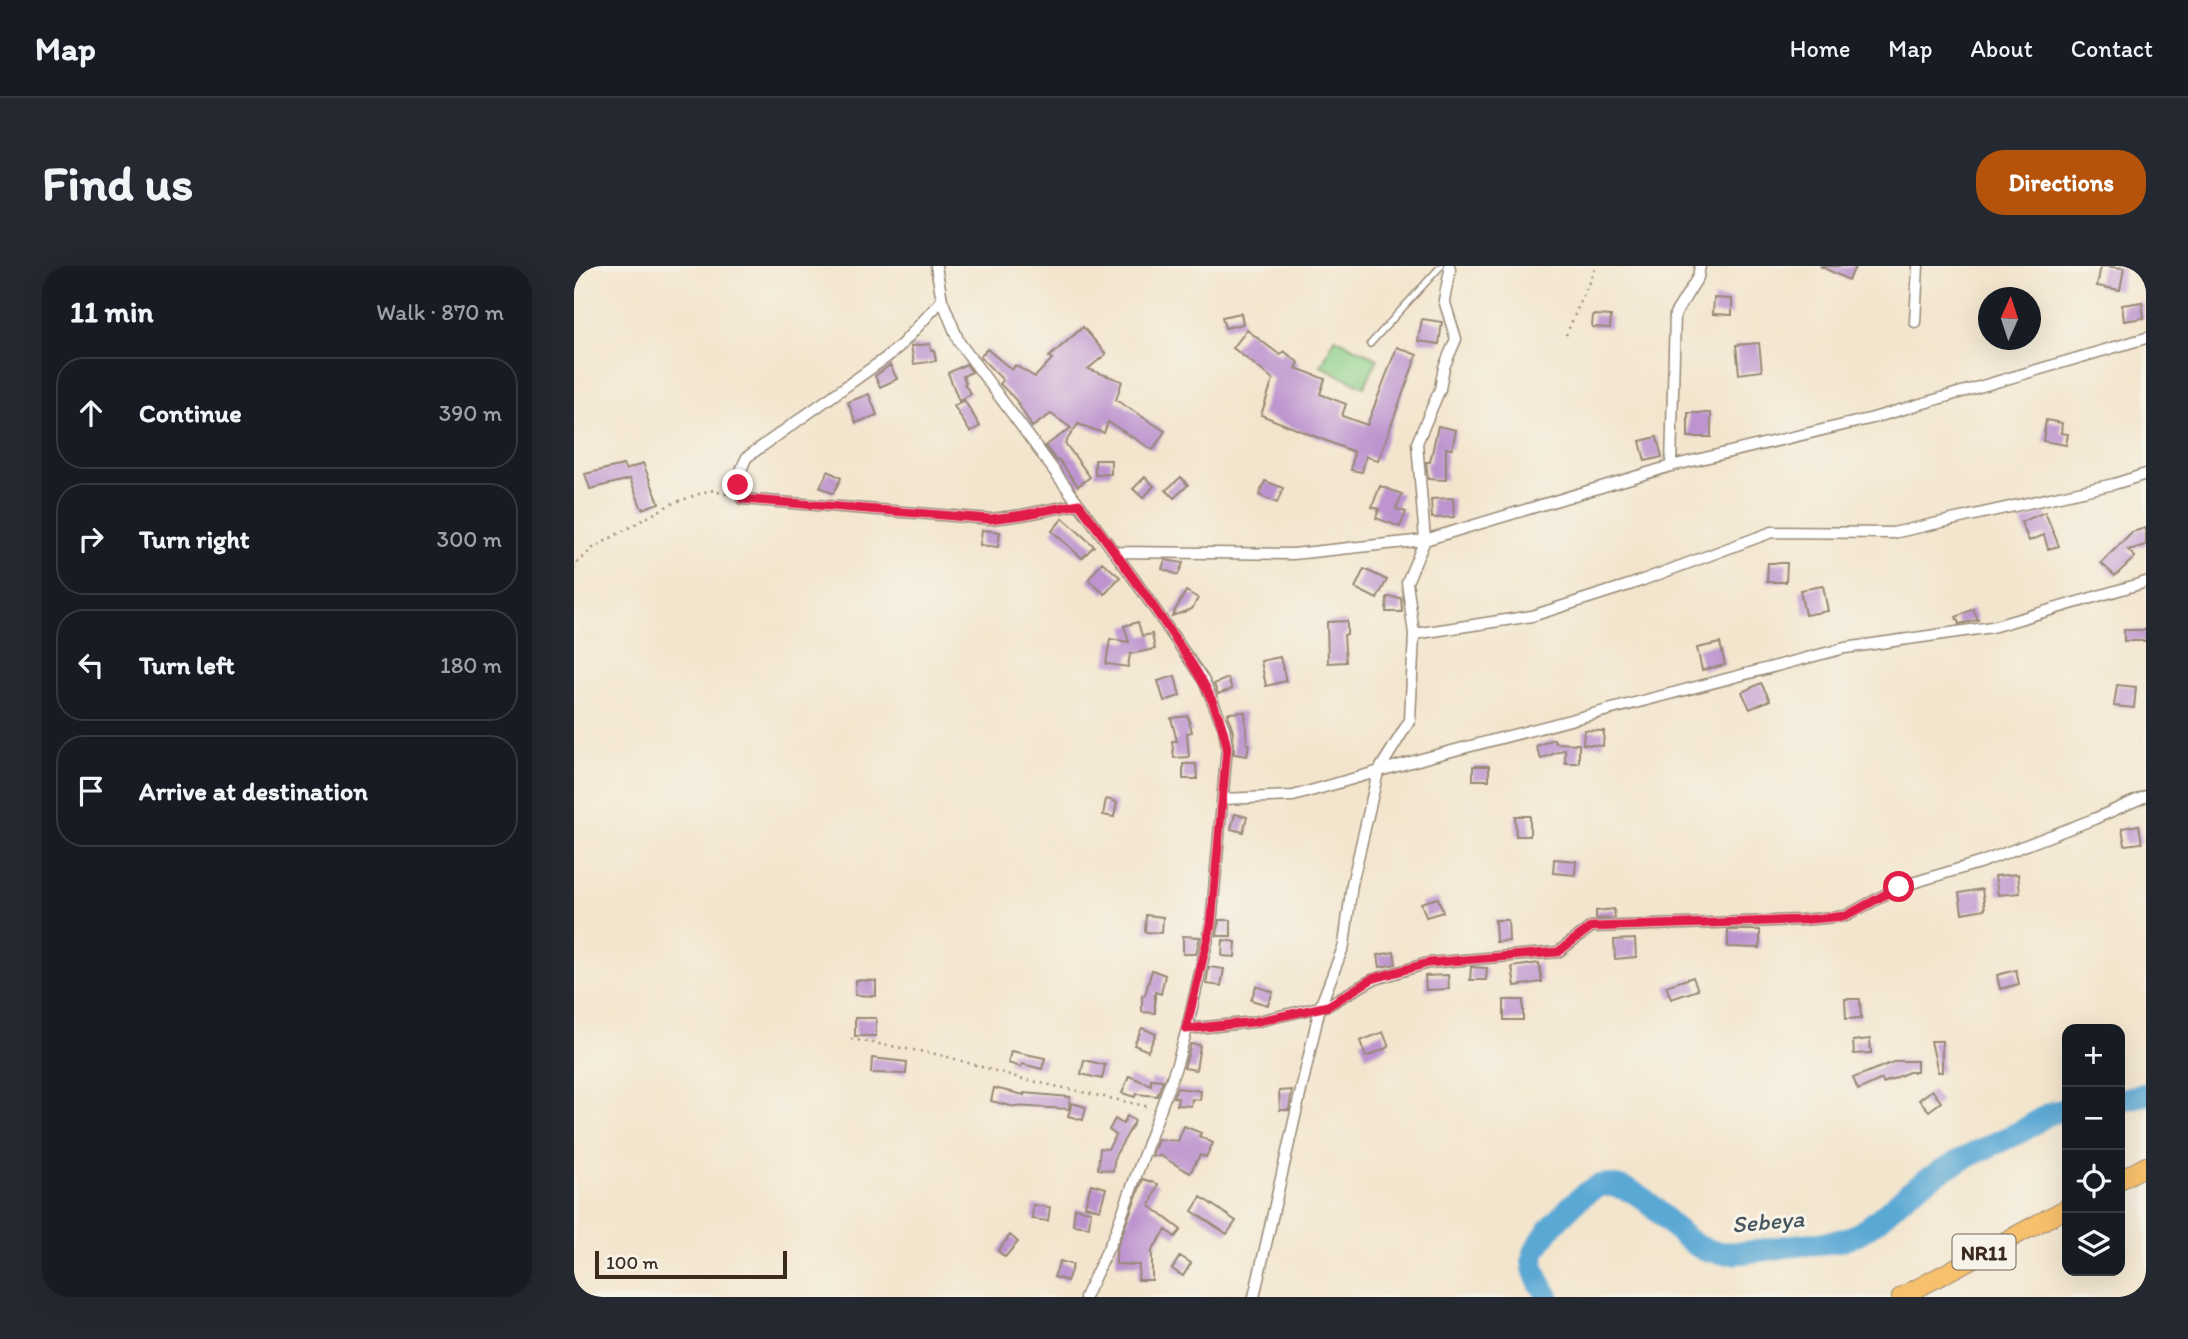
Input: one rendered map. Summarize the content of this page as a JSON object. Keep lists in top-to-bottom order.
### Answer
{
  "streets": {
    "highway": ["NR11"]
  },
  "water": ["Sebeya"],
  "scale_bar": "100 m",
  "north": "top",
  "page": {
    "header": "Map",
    "nav": [
      "Home",
      "Map",
      "About",
      "Contact"
    ],
    "buttons": "Directions",
    "title": "Find us",
    "heading": ["11 min", "Walk · 870 m"],
    "list": [
      ["Continue", "390 m"],
      ["Turn right", "300 m"],
      ["Turn left", "180 m"],
      "Arrive at destination"
    ],
    "map_buttons": ["+", "−"],
    "scale": "100 m"
  }
}
